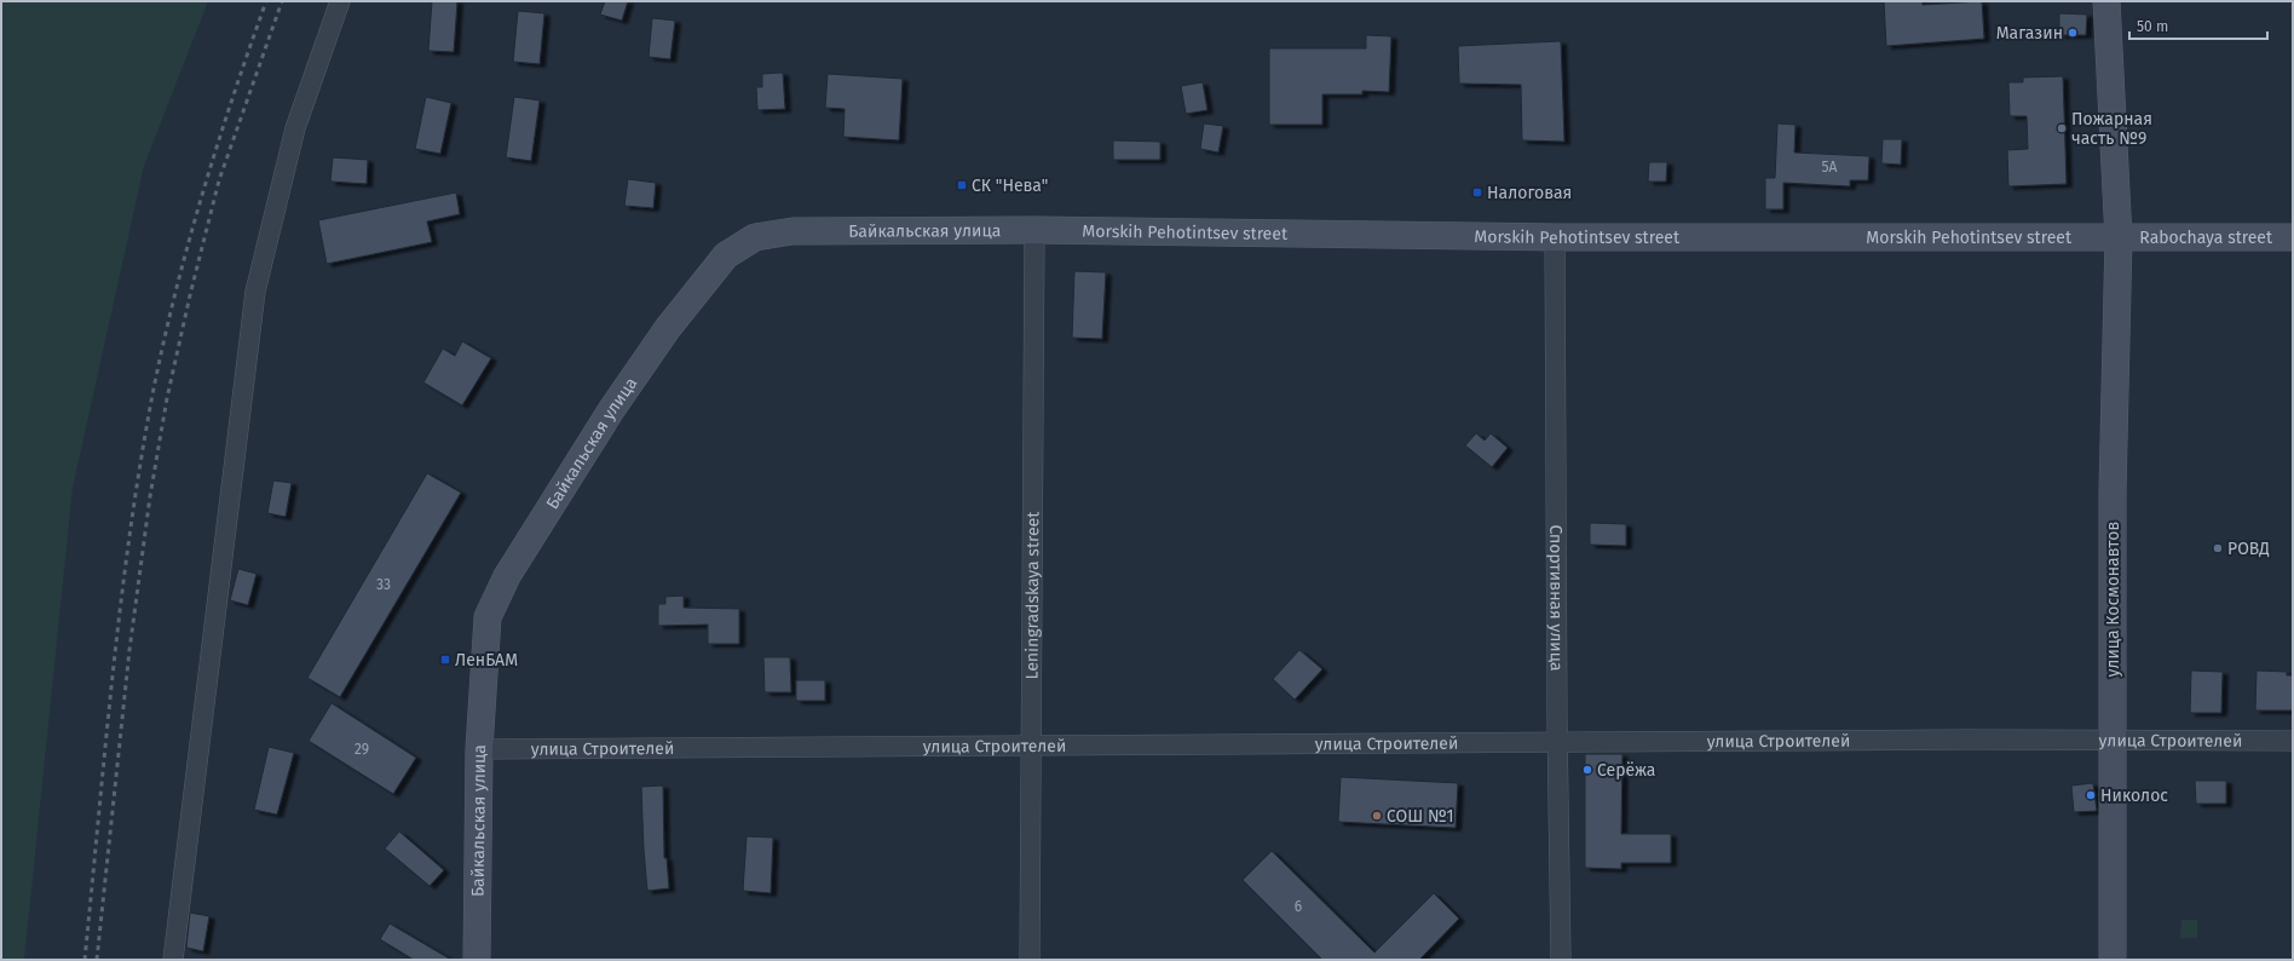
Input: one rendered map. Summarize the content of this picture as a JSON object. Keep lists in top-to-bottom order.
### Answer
{
  "streets": {
    "street": [
      "Байкальская улица",
      "Morskih Pehotintsev street",
      "Rabochaya street",
      "Leningradskaya street",
      "Спортивная улица",
      "улица Космонавтов",
      "улица Строителей"
    ]
  },
  "crossings": [
    ["Байкальская улица", "Morskih Pehotintsev street"],
    ["Байкальская улица", "Leningradskaya street"],
    ["Байкальская улица", "улица Строителей"],
    ["Morskih Pehotintsev street", "Rabochaya street"],
    ["Morskih Pehotintsev street", "Leningradskaya street"],
    ["Morskih Pehotintsev street", "Спортивная улица"],
    ["Morskih Pehotintsev street", "улица Космонавтов"],
    ["Rabochaya street", "улица Космонавтов"],
    ["Leningradskaya street", "улица Строителей"],
    ["Спортивная улица", "улица Строителей"],
    ["улица Космонавтов", "улица Строителей"]
  ],
  "places": {
    "other": [
      "Магазин",
      "Пожарная часть №9",
      "РОВД",
      "Серёжа",
      "Николос",
      "СОШ №1"
    ],
    "transit": ["СК \"Нева\"", "Налоговая", "ЛенБАМ"]
  },
  "house_numbers": [
    "5А",
    "33",
    "29",
    "6"
  ],
  "scale_bar": "50 m"
}
